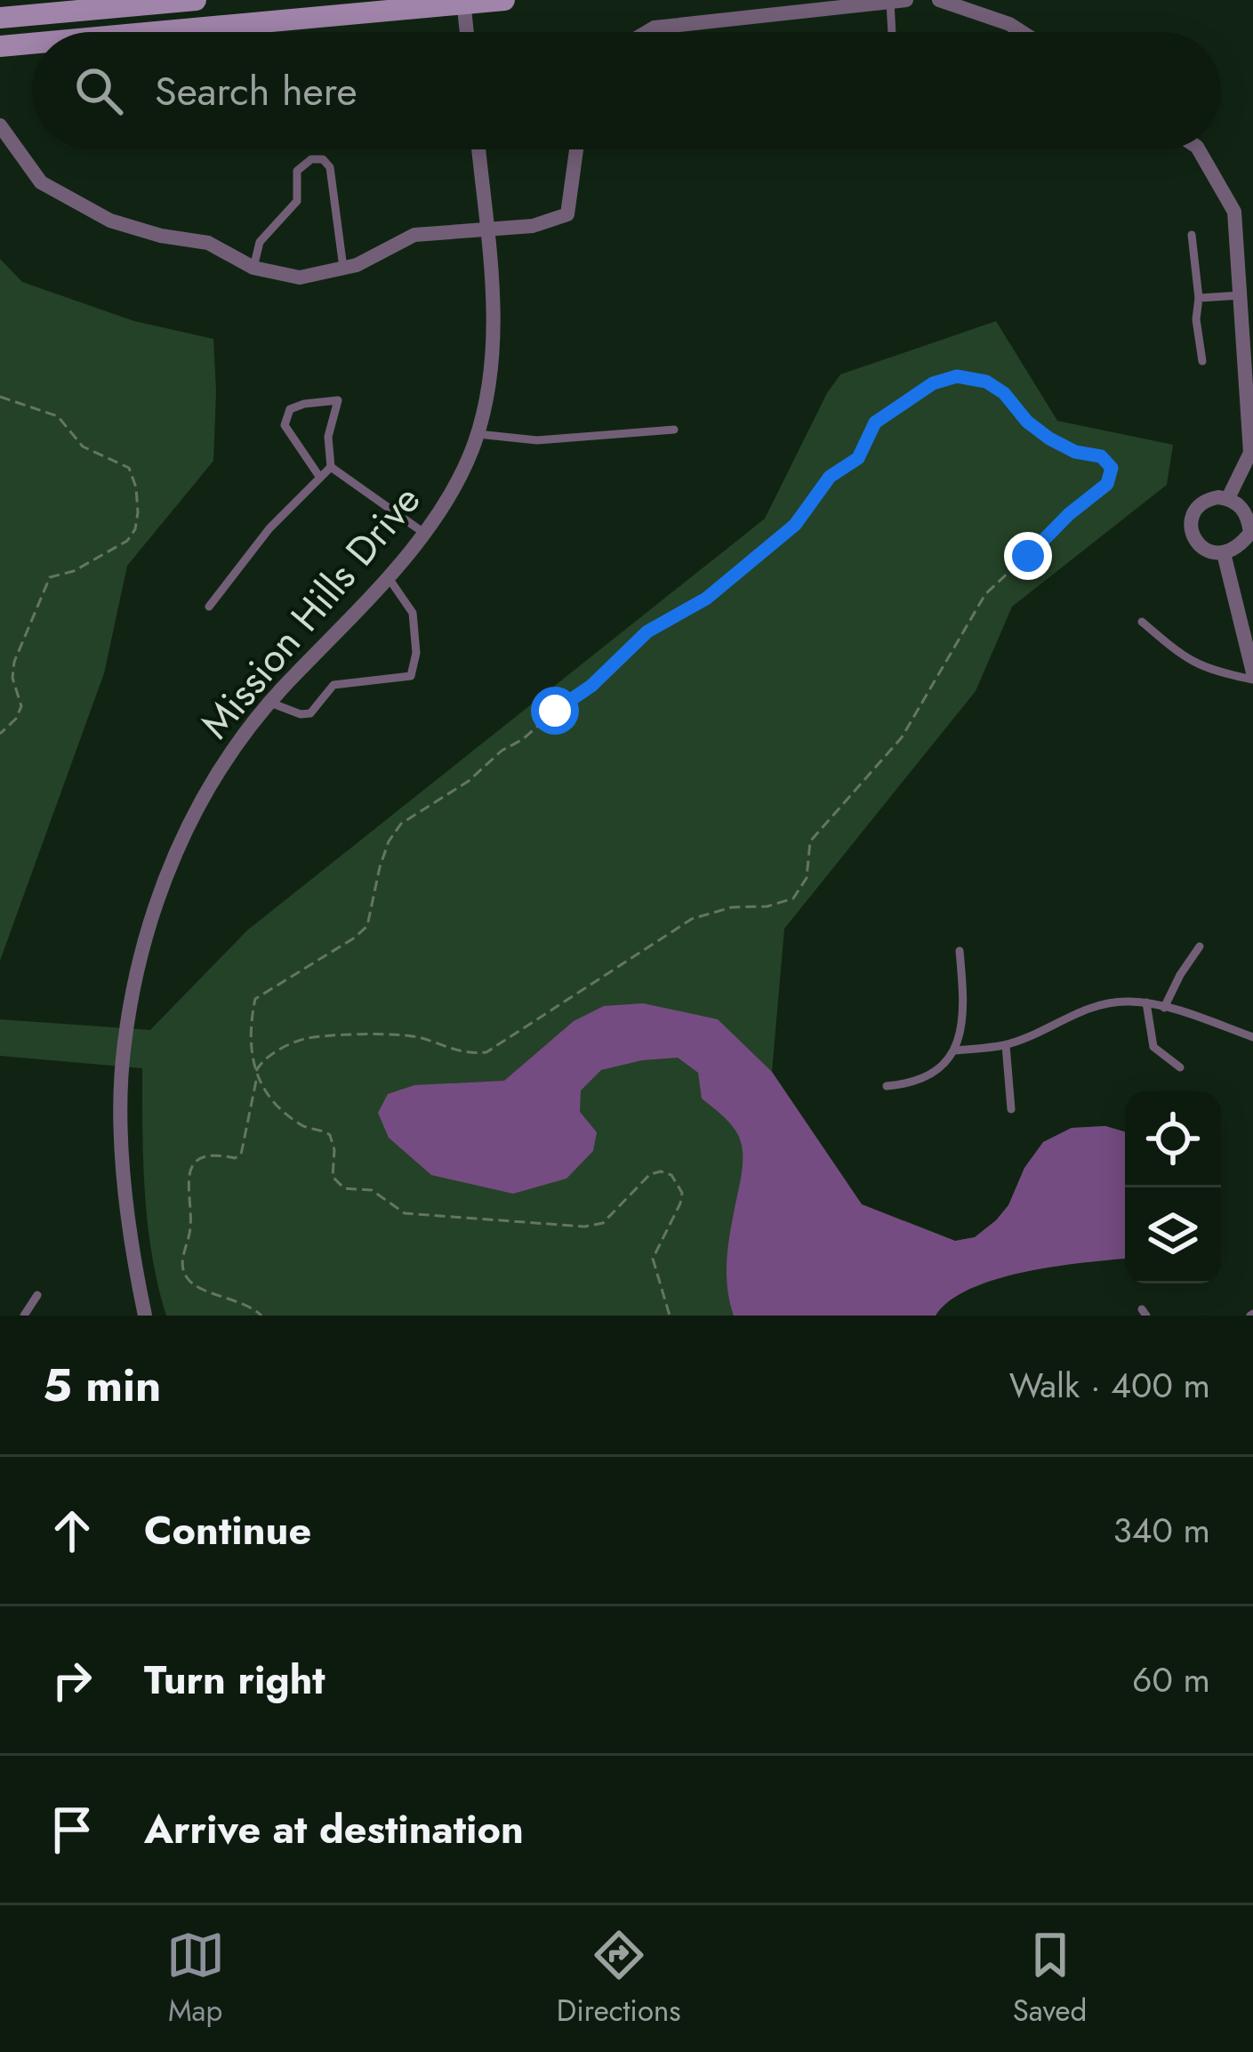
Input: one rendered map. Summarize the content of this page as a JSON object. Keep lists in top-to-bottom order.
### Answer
{
  "streets": {
    "street": ["Mission Hills Drive"]
  },
  "page": {
    "search": "Search here",
    "heading": ["5 min", "Walk · 400 m"],
    "list": [
      ["Continue", "340 m"],
      ["Turn right", "60 m"],
      "Arrive at destination"
    ],
    "nav": ["Map", "Directions", "Saved"]
  }
}
